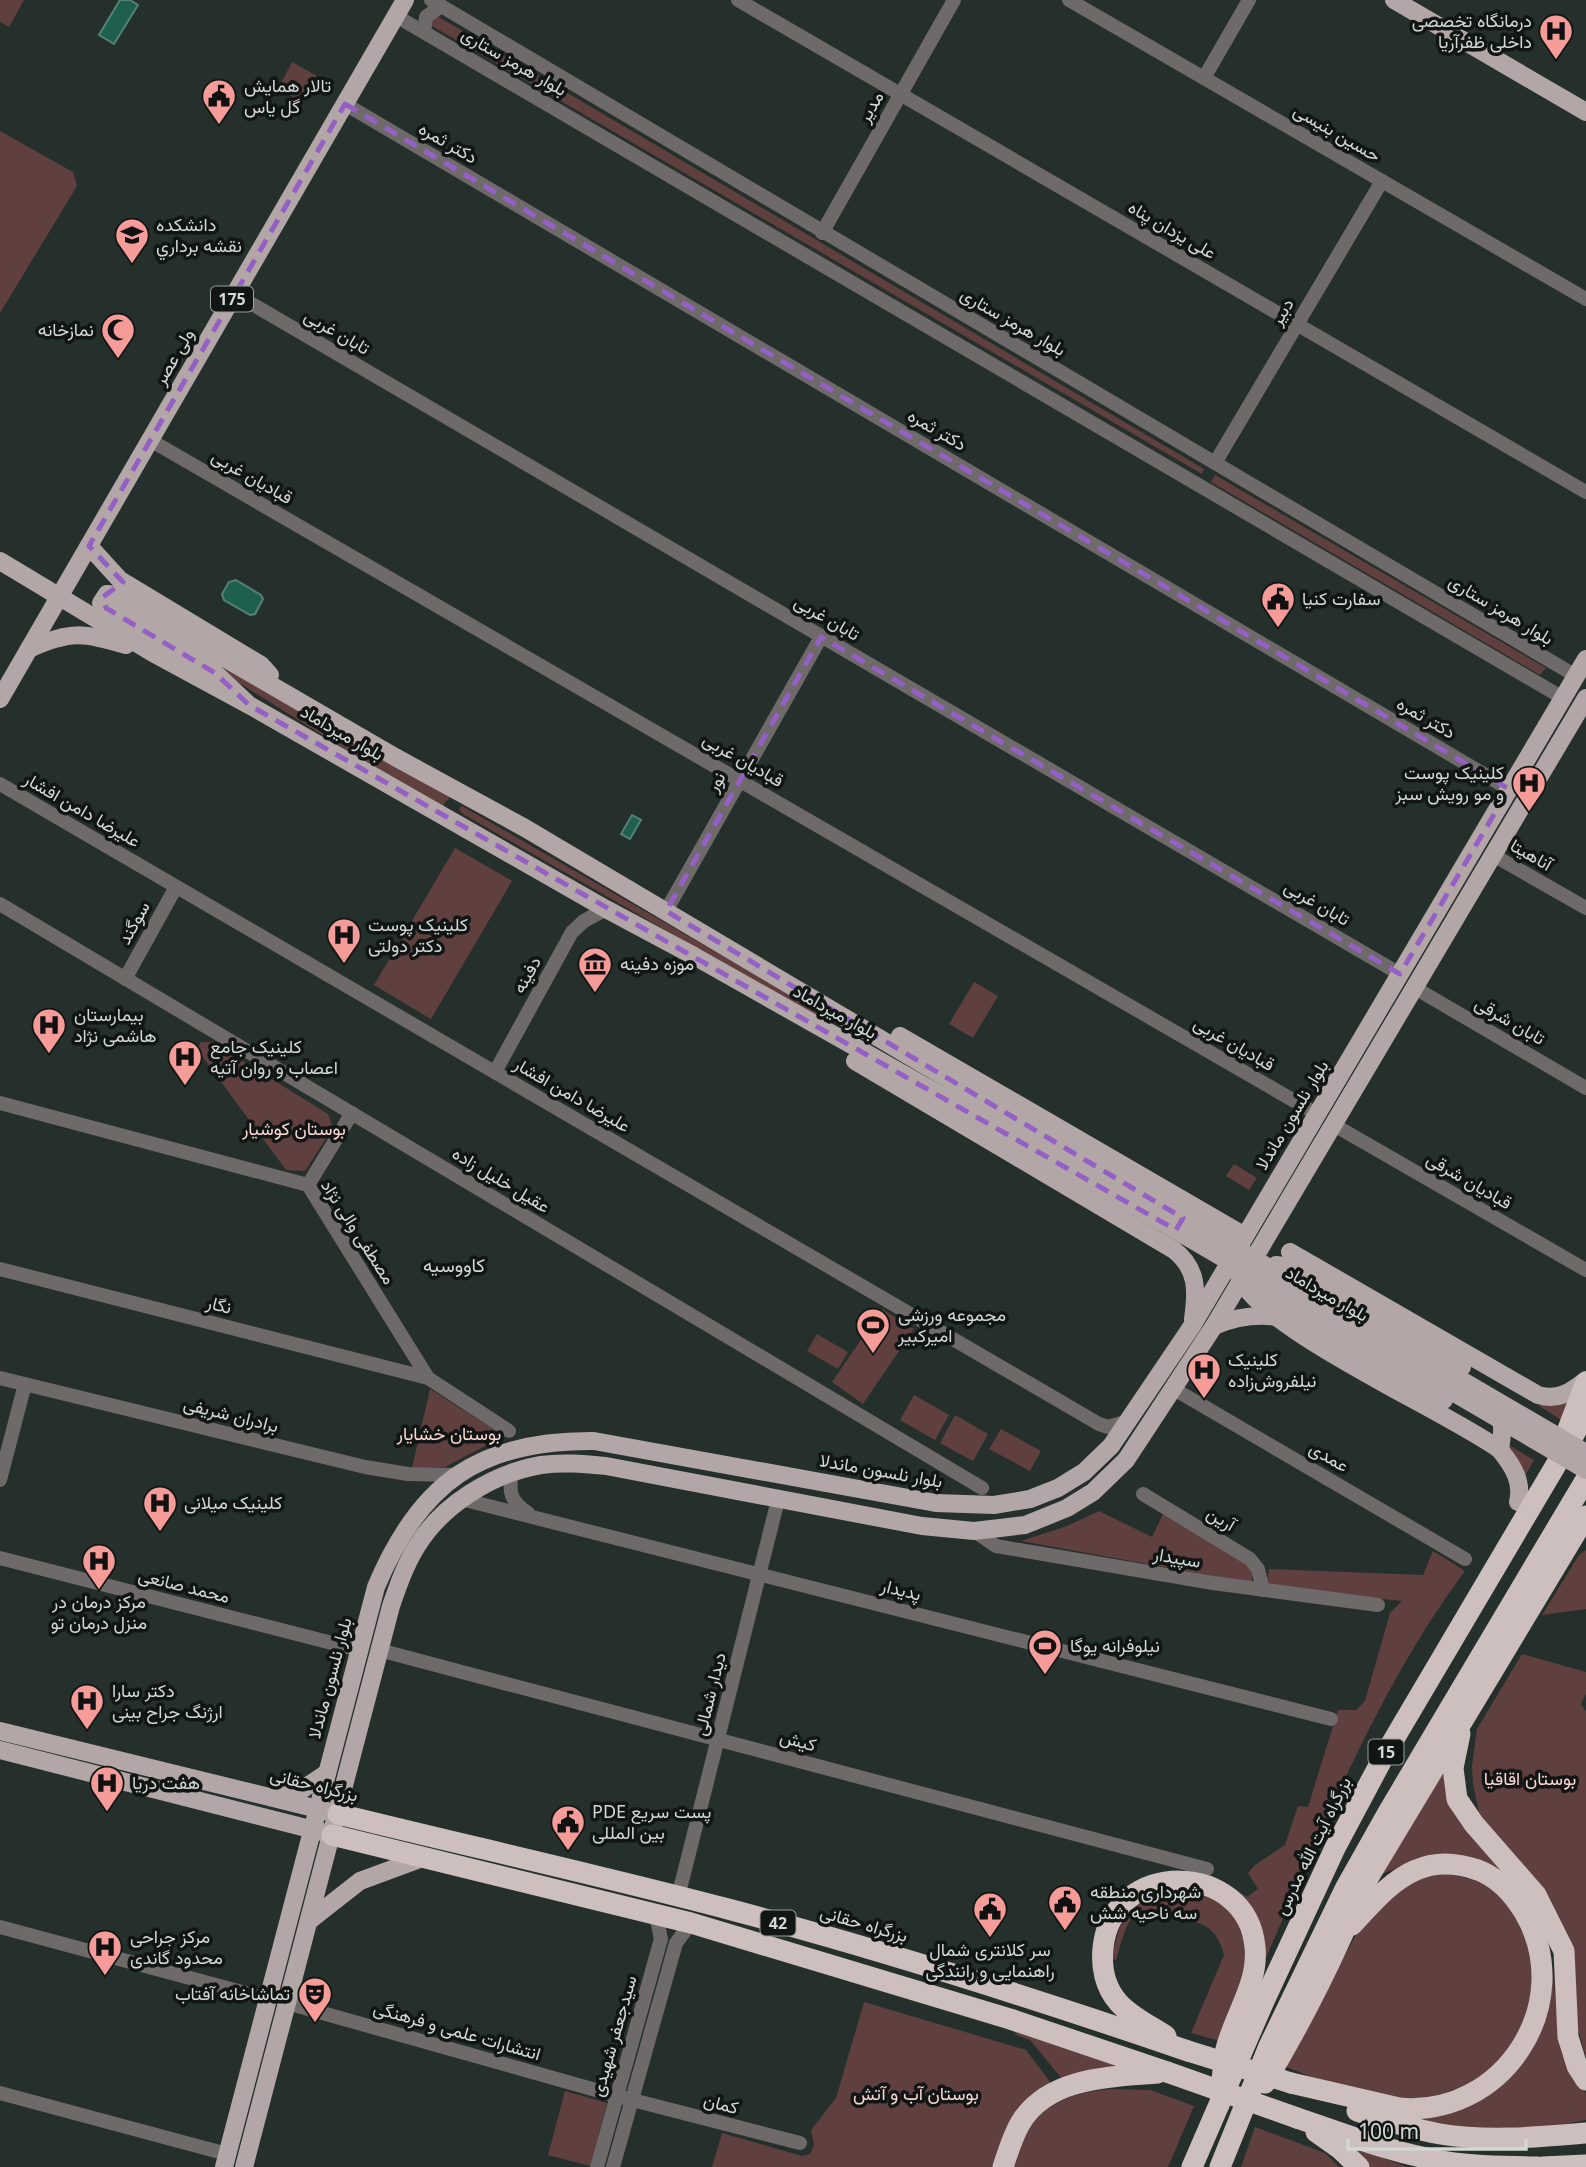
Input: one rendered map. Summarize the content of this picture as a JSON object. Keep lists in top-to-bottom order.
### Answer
{
  "streets": {
    "highway": [
      "15",
      "بزرگراه حقانی",
      "بزرگراه آیت الله مدرس",
      "42"
    ],
    "main road": [
      "175",
      "ولی عصر",
      "بلوار میرداماد",
      "بلوار نلسون ماندلا"
    ],
    "street": [
      "بلوار هرمز ستاری",
      "مدیر",
      "حسین بنیسی",
      "دکتر ثمره",
      "علی یزدان پناه",
      "دبیر",
      "تابان غربی",
      "قبادیان غربی",
      "نور",
      "علیرضا دامن افشار",
      "آناهیتا",
      "سوگند",
      "دفینه",
      "تابان شرقی",
      "عقیل خلیل زاده",
      "قبادیان شرقی",
      "مصطفی والی نژاد",
      "نگار",
      "برادران شریفی",
      "عمدی",
      "آرین",
      "سپیدار",
      "محمد صانعی",
      "پدیدار",
      "دیدار شمالی",
      "کیش",
      "انتشارات علمی و فرهنگی",
      "سیدجعفر شهیدی",
      "کمان"
    ]
  },
  "crossings": [
    ["بلوار هرمز ستاری", "مدیر"],
    ["بلوار هرمز ستاری", "دبیر"],
    ["بلوار هرمز ستاری", "ولی عصر"],
    ["بلوار هرمز ستاری", "بلوار نلسون ماندلا"],
    ["مدیر", "علی یزدان پناه"],
    ["حسین بنیسی", "دبیر"],
    ["دکتر ثمره", "ولی عصر"],
    ["دکتر ثمره", "بلوار نلسون ماندلا"],
    ["علی یزدان پناه", "دبیر"],
    ["تابان غربی", "ولی عصر"],
    ["تابان غربی", "نور"],
    ["تابان غربی", "بلوار نلسون ماندلا"],
    ["ولی عصر", "قبادیان غربی"],
    ["ولی عصر", "بلوار میرداماد"],
    ["قبادیان غربی", "نور"],
    ["قبادیان غربی", "بلوار نلسون ماندلا"],
    ["بلوار میرداماد", "نور"],
    ["بلوار میرداماد", "دفینه"],
    ["علیرضا دامن افشار", "سوگند"],
    ["علیرضا دامن افشار", "دفینه"],
    ["علیرضا دامن افشار", "بلوار نلسون ماندلا"],
    ["آناهیتا", "بلوار نلسون ماندلا"],
    ["سوگند", "عقیل خلیل زاده"],
    ["تابان شرقی", "بلوار نلسون ماندلا"],
    ["بلوار نلسون ماندلا", "قبادیان شرقی"],
    ["بلوار نلسون ماندلا", "برادران شریفی"],
    ["بلوار نلسون ماندلا", "عمدی"],
    ["بلوار نلسون ماندلا", "سپیدار"],
    ["بلوار نلسون ماندلا", "محمد صانعی"],
    ["بلوار نلسون ماندلا", "پدیدار"],
    ["بلوار نلسون ماندلا", "دیدار شمالی"],
    ["بلوار نلسون ماندلا", "کیش"],
    ["بلوار نلسون ماندلا", "بزرگراه حقانی"],
    ["بلوار نلسون ماندلا", "انتشارات علمی و فرهنگی"],
    ["مصطفی والی نژاد", "نگار"],
    ["آرین", "سپیدار"],
    ["پدیدار", "دیدار شمالی"],
    ["دیدار شمالی", "کیش"],
    ["دیدار شمالی", "بزرگراه حقانی"],
    ["بزرگراه حقانی", "سیدجعفر شهیدی"],
    ["انتشارات علمی و فرهنگی", "سیدجعفر شهیدی"],
    ["انتشارات علمی و فرهنگی", "کمان"],
    ["سیدجعفر شهیدی", "کمان"]
  ],
  "districts": ["کاووسیه"],
  "parks": [
    "بوستان کوشیار",
    "بوستان خشایار",
    "بوستان اقاقیا",
    "بوستان آب و آتش"
  ],
  "places": {
    "hospital": [
      "درمانگاه تخصصی داخلی ظفرآریا",
      "کلینیک پوست و مو رویش سبز",
      "کلینیک پوست دکتر دولتى",
      "بیمارستان هاشمی نژاد",
      "کلینیک جامع اعصاب و روان آتیه",
      "کلینیک نیلفروش‌زاده",
      "کلینیک میلانی",
      "مرکز درمان در منزل درمان تو",
      "دکتر سارا ارژنگ جراح بینی",
      "هفت دریا",
      "مرکز جراحی محدود گاندی"
    ],
    "public building": [
      "تالار همایش گل یاس",
      "سفارت کنیا",
      "PDE پست سریع بین المللی",
      "شهرداری منطقه سه ناحیه شش",
      "سر کلانتری شمال راهنمایی و رانندگی"
    ],
    "school or university": ["دانشكده نقشه برداري"],
    "mosque": ["نمازخانه"],
    "museum": ["موزه دفینه"],
    "sports": ["مجموعه ورزشی امیرکبیر", "نیلوفرانه یوگا"],
    "theatre": ["تماشاخانه آفتاب"]
  },
  "scale_bar": "100 m"
}
